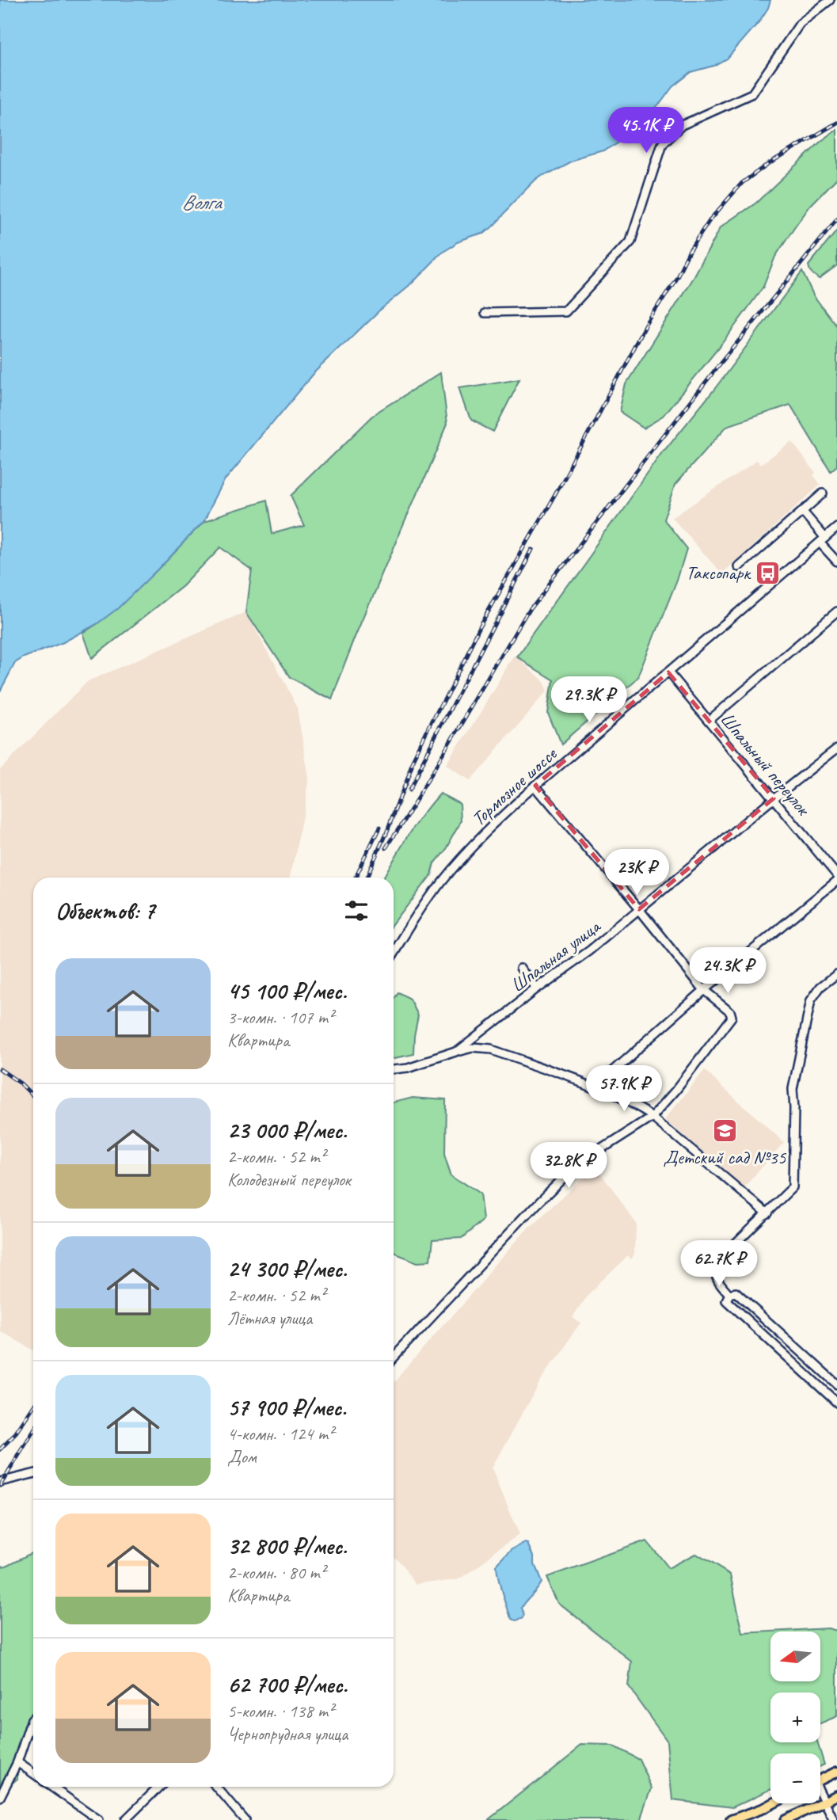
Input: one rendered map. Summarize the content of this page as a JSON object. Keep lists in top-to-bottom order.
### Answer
{
  "streets": {
    "street": ["Шпальный переулок", "Тормозное шоссе", "Шпальная улица"]
  },
  "crossings": [
    ["Шпальный переулок", "Тормозное шоссе"],
    ["Шпальный переулок", "Шпальная улица"]
  ],
  "water": ["Волга"],
  "places": {
    "bus stop": ["Таксопарк"],
    "school or university": ["Детский сад №35"]
  },
  "north": "left",
  "page": {
    "price": [
      "45.1K ₽",
      "29.3K ₽",
      "23K ₽",
      "24.3K ₽",
      "57.9K ₽",
      "32.8K ₽",
      "62.7K ₽"
    ],
    "heading": "Объектов: 7",
    "list": [
      {
        "name": "45 100 ₽/мес.",
        "note": "3-комн. · 107 m² · Квартира"
      },
      {
        "name": "23 000 ₽/мес.",
        "note": "2-комн. · 52 m² · Колодезный переулок"
      },
      {
        "name": "24 300 ₽/мес.",
        "note": "2-комн. · 52 m² · Лётная улица"
      },
      {
        "name": "57 900 ₽/мес.",
        "note": "4-комн. · 124 m² · Дом"
      },
      {
        "name": "32 800 ₽/мес.",
        "note": "2-комн. · 80 m² · Квартира"
      },
      {
        "name": "62 700 ₽/мес.",
        "note": "5-комн. · 138 m² · Чернопрудная улица"
      }
    ],
    "map_buttons": ["+", "−"]
  }
}
